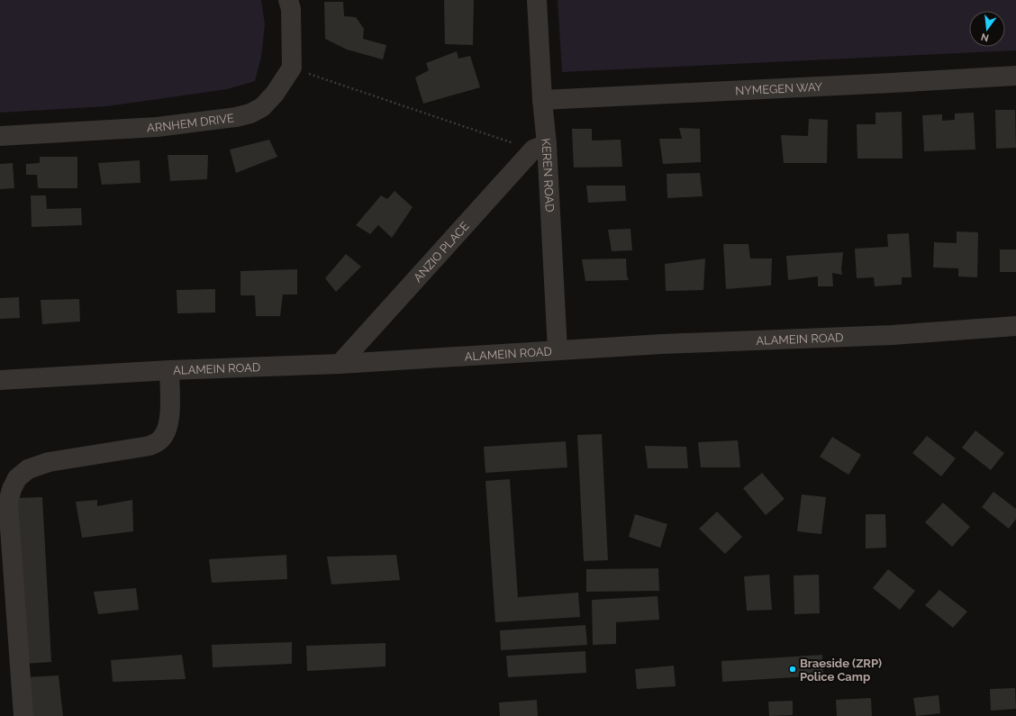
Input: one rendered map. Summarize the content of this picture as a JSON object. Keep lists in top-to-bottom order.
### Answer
{
  "streets": {
    "street": [
      "NYMEGEN WAY",
      "ARNHEM DRIVE",
      "KEREN ROAD",
      "ANZIO PLACE",
      "ALAMEIN ROAD"
    ]
  },
  "crossings": [
    ["NYMEGEN WAY", "KEREN ROAD"],
    ["KEREN ROAD", "ANZIO PLACE"],
    ["KEREN ROAD", "ALAMEIN ROAD"],
    ["ANZIO PLACE", "ALAMEIN ROAD"]
  ],
  "places": ["Braeside (ZRP) Police Camp"],
  "north": "bottom"
}
